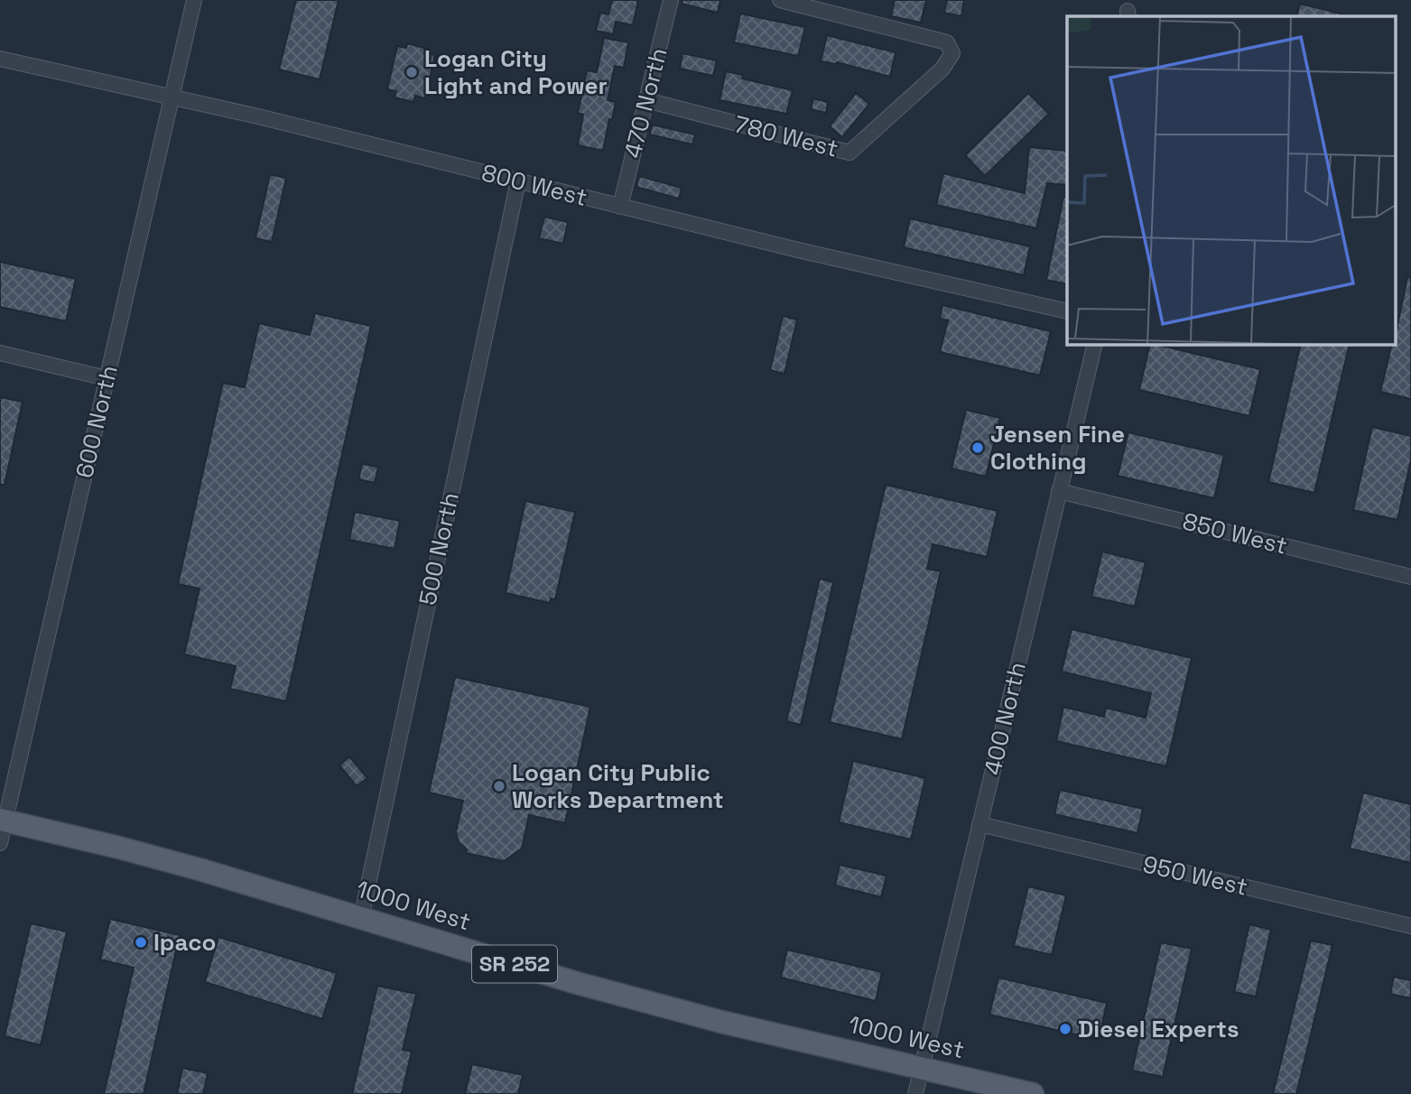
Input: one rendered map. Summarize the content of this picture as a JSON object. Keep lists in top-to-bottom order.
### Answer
{
  "streets": {
    "main road": ["1000 West", "SR 252"],
    "street": [
      "470 North",
      "780 West",
      "800 West",
      "600 North",
      "850 West",
      "500 North",
      "400 North",
      "950 West"
    ]
  },
  "crossings": [
    ["470 North", "780 West"],
    ["470 North", "800 West"],
    ["800 West", "600 North"],
    ["800 West", "500 North"],
    ["600 North", "1000 West"],
    ["850 West", "400 North"],
    ["500 North", "1000 West"],
    ["400 North", "950 West"],
    ["400 North", "1000 West"]
  ],
  "places": [
    "Logan City Light and Power",
    "Jensen Fine Clothing",
    "Logan City Public Works Department",
    "Ipaco",
    "Diesel Experts"
  ]
}
